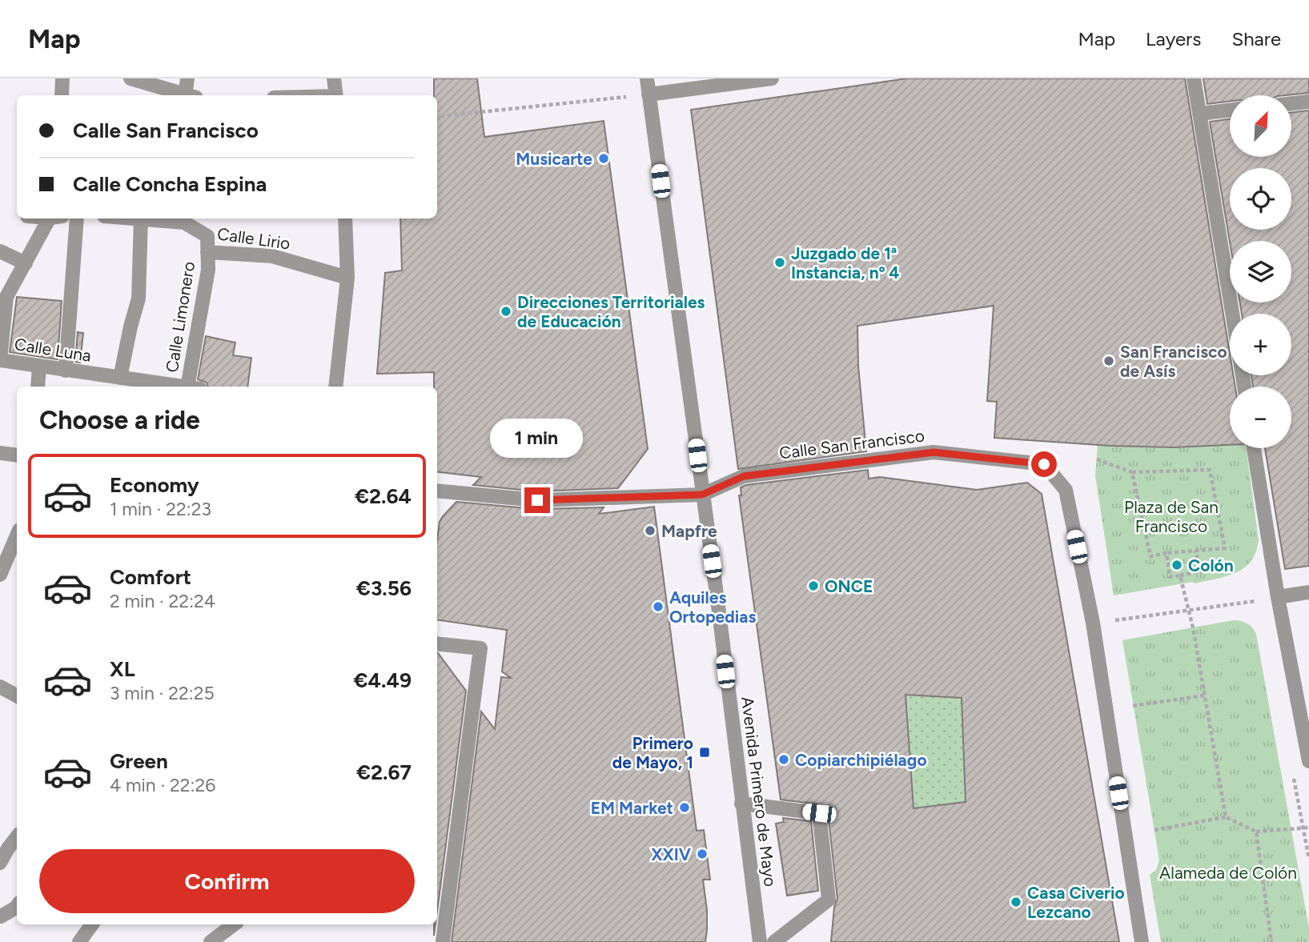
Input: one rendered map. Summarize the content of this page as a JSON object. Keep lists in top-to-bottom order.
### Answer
{
  "streets": {
    "street": [
      "Calle Lirio",
      "Calle Limonero",
      "Calle Luna",
      "Calle San Francisco",
      "Avenida Primero de Mayo"
    ]
  },
  "crossings": [
    ["Calle Lirio", "Calle Limonero"],
    ["Calle San Francisco", "Avenida Primero de Mayo"]
  ],
  "parks": ["Plaza de San Francisco", "Alameda de Colón"],
  "places": {
    "other": [
      "Musicarte",
      "Juzgado de 1ª Instancia, nº 4",
      "Direcciones Territoriales de Educación",
      "San Francisco de Asís",
      "Mapfre",
      "Colón",
      "ONCE",
      "Aquiles Ortopedias",
      "Copiarchipiélago",
      "EM Market",
      "XXIV",
      "Casa Civerio Lezcano"
    ],
    "transit": ["Primero de Mayo, 1"]
  },
  "north": "top right",
  "page": {
    "header": "Map",
    "nav": ["Map", "Layers", "Share"],
    "map_buttons": ["+", "−"],
    "banner": ["Calle San Francisco", "Calle Concha Espina"],
    "heading": "Choose a ride",
    "bubble": "1 min",
    "list": [
      {
        "name": "Economy",
        "note": "1 min · 22:23",
        "value": "€2.64"
      },
      {
        "name": "Comfort",
        "note": "2 min · 22:24",
        "value": "€3.56"
      },
      {
        "name": "XL",
        "note": "3 min · 22:25",
        "value": "€4.49"
      },
      {
        "name": "Green",
        "note": "4 min · 22:26",
        "value": "€2.67"
      }
    ],
    "buttons": "Confirm"
  }
}
